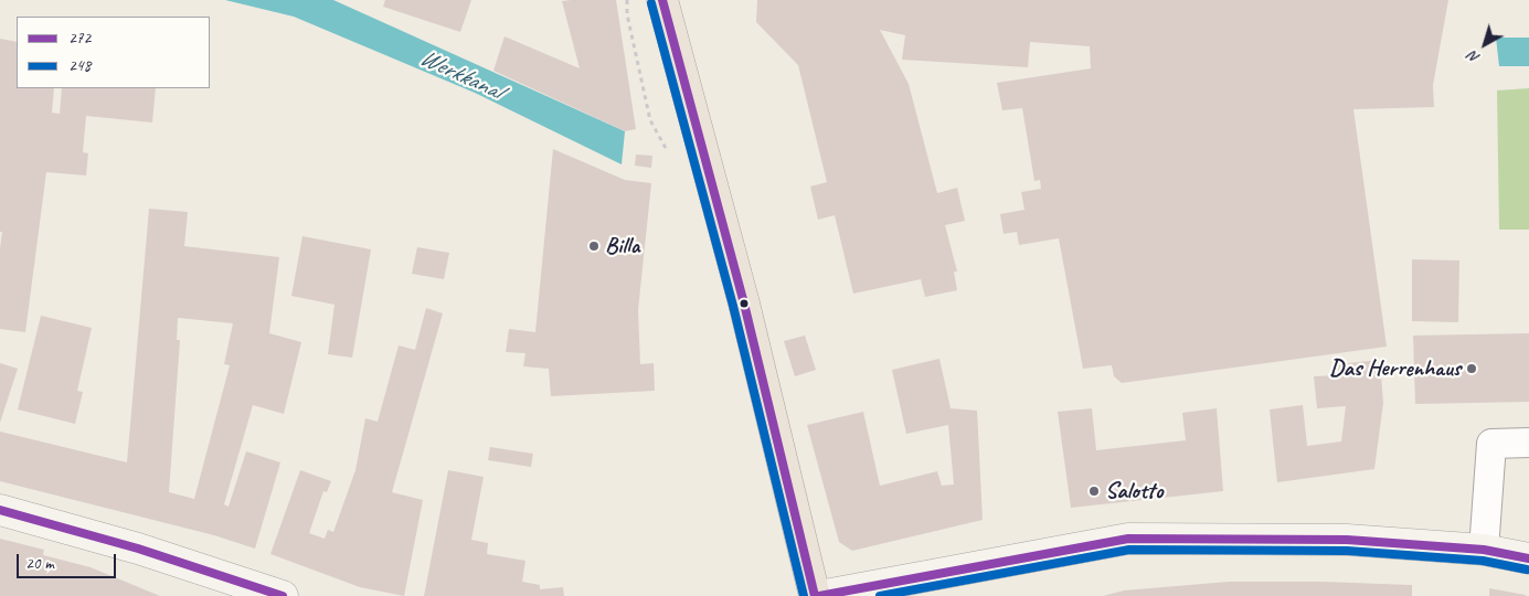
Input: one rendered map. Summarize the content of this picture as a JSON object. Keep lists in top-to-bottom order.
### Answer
{
  "water": ["Werkkanal"],
  "places": ["Billa", "Das Herrenhaus", "Salotto"],
  "lines": ["transit line 272", "transit line 248"],
  "legend": ["272", "248"],
  "scale_bar": "20 m",
  "north": "bottom left"
}
